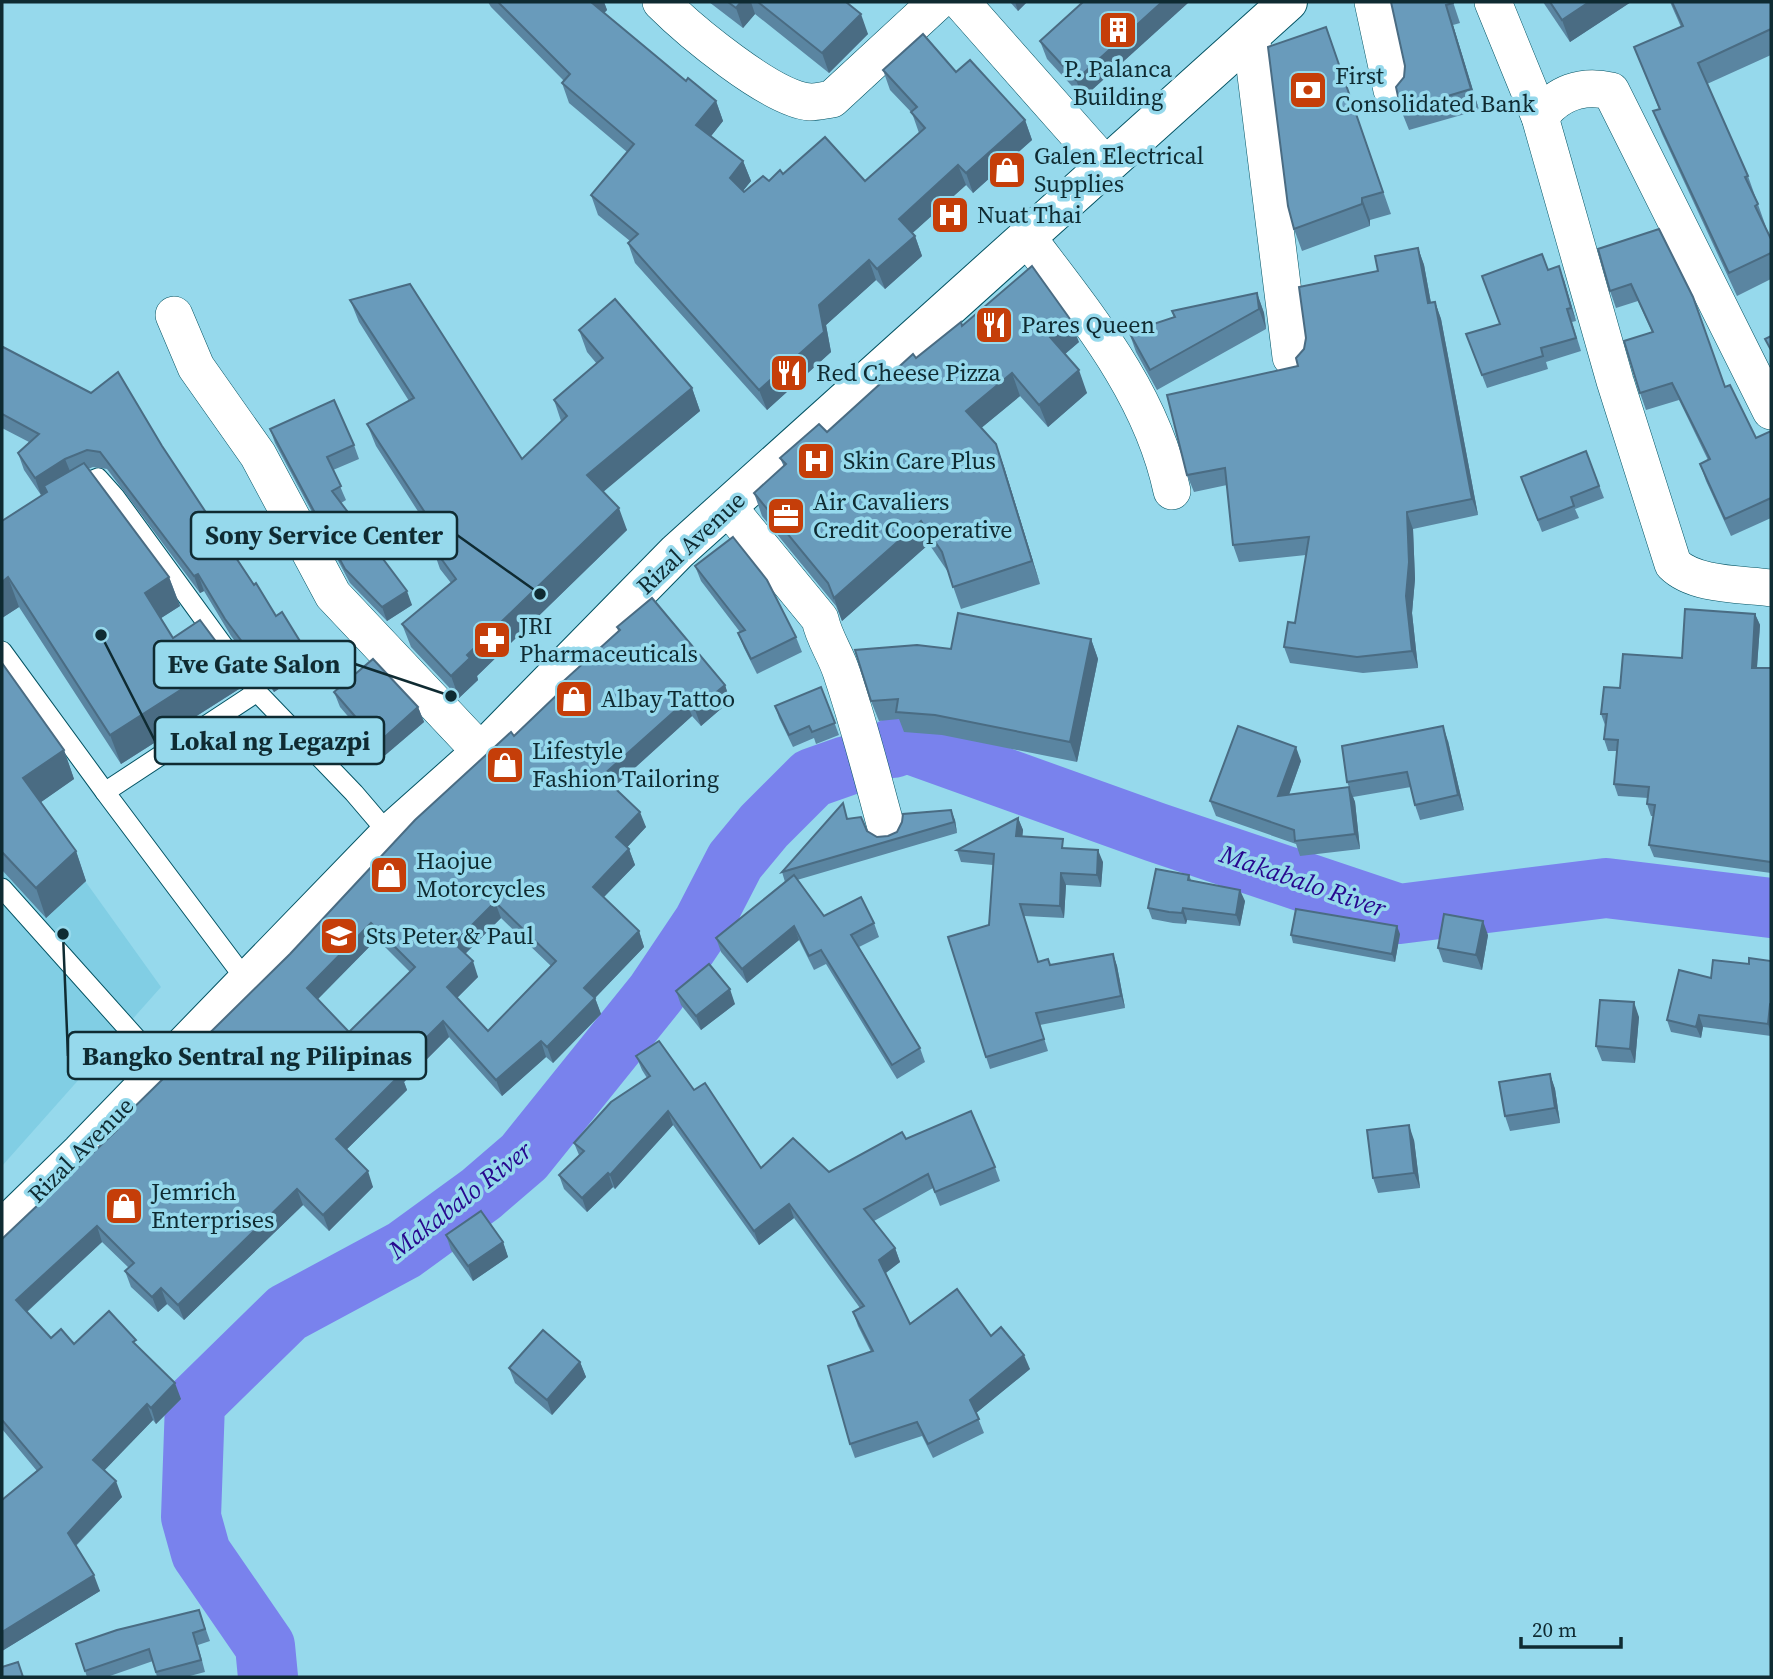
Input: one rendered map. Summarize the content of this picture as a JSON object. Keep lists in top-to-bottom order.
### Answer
{
  "streets": {
    "main road": ["Rizal Avenue"]
  },
  "water": ["Makabalo River"],
  "places": {
    "building": ["P. Palanca Building"],
    "bank": ["First Consolidated Bank"],
    "shop": [
      "Galen Electrical Supplies",
      "Albay Tattoo",
      "Lifestyle Fashion Tailoring",
      "Haojue Motorcycles",
      "Jemrich Enterprises"
    ],
    "hospital": ["Nuat Thai", "Skin Care Plus"],
    "restaurant": ["Pares Queen", "Red Cheese Pizza"],
    "office": ["Air Cavaliers Credit Cooperative"],
    "other": [
      "Sony Service Center",
      "Lokal ng Legazpi",
      "Eve Gate Salon",
      "Bangko Sentral ng Pilipinas"
    ],
    "pharmacy": ["JRI Pharmaceuticals"],
    "school or university": ["Sts Peter & Paul"]
  },
  "scale_bar": "20 m"
}
